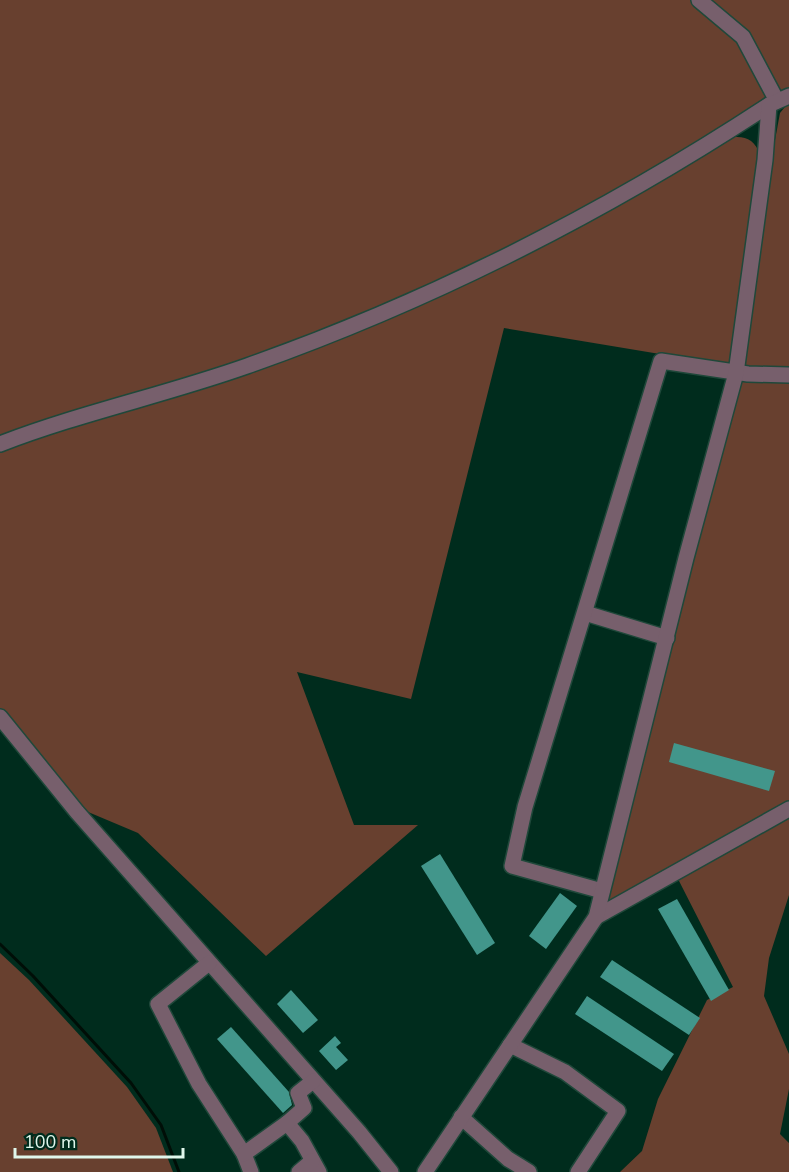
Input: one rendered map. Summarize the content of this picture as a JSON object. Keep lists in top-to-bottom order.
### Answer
{
  "scale_bar": "100 m"
}
